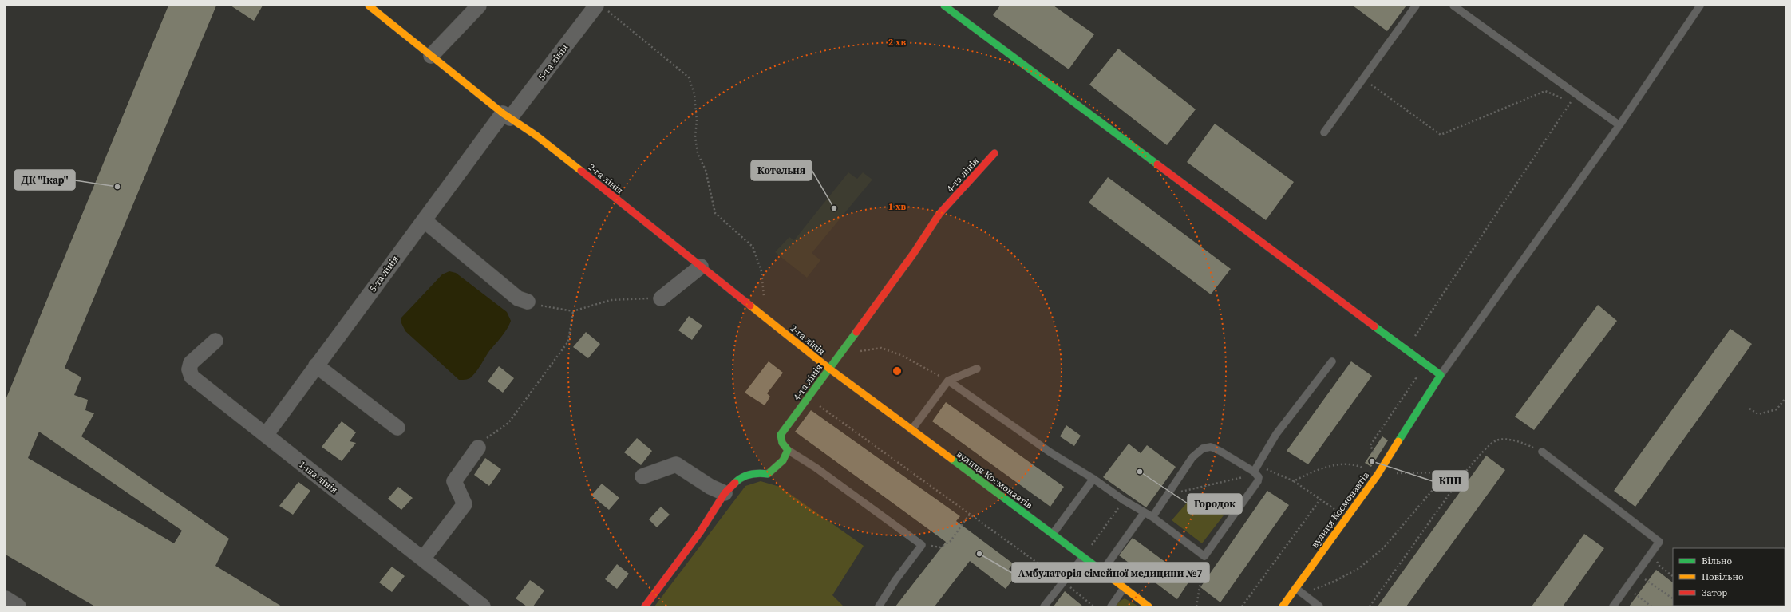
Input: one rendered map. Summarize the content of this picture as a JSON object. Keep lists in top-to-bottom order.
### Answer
{
  "streets": {
    "street": [
      "5-та лінія",
      "4-та лінія",
      "2-га лінія",
      "1-ша лінія",
      "вулиця Космонавтів"
    ]
  },
  "crossings": [
    ["5-та лінія", "2-га лінія"],
    ["5-та лінія", "1-ша лінія"],
    ["4-та лінія", "2-га лінія"],
    ["4-та лінія", "вулиця Космонавтів"],
    ["2-га лінія", "вулиця Космонавтів"]
  ],
  "places": [
    "ДК \"Ікар\"",
    "Котельня",
    "КПП",
    "Городок",
    "Амбулаторія сімейної медицини №7"
  ],
  "legend": ["Вільно", "Повільно", "Затор"],
  "rings": ["2 хв", "1 хв"]
}
